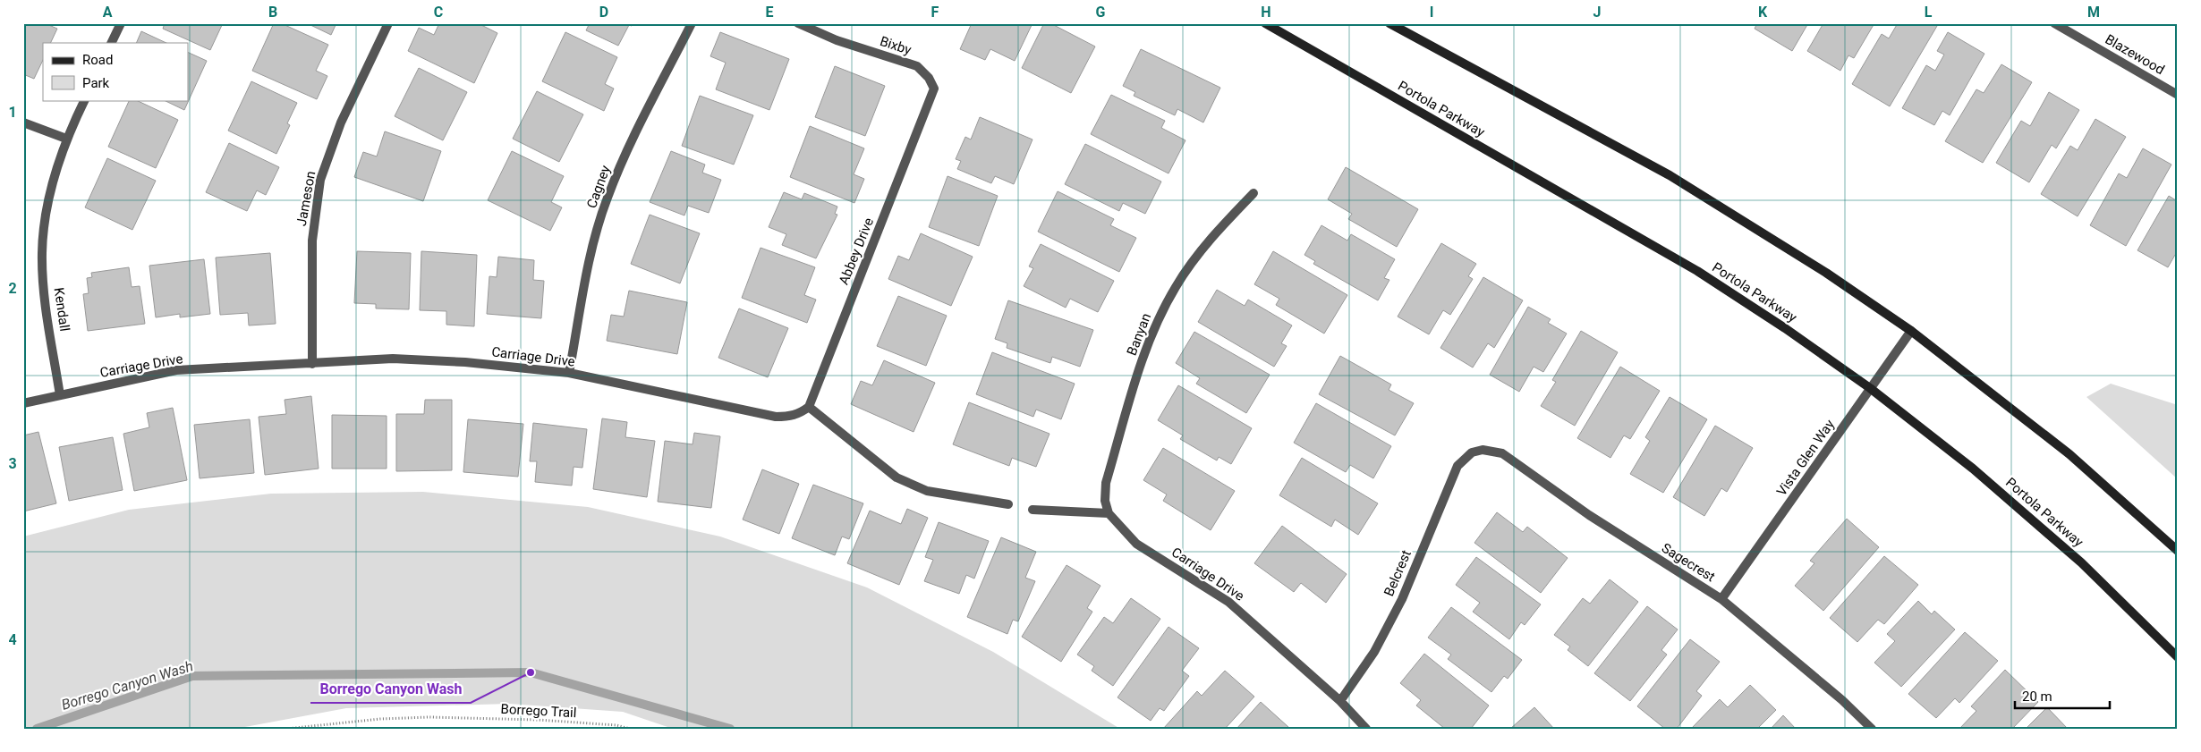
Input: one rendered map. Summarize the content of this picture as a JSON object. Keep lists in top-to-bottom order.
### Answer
{
  "streets": {
    "main road": ["Portola Parkway"],
    "street": [
      "Bixby",
      "Blazewood",
      "Cagney",
      "Jameson",
      "Abbey Drive",
      "Kendall",
      "Banyan",
      "Carriage Drive",
      "Vista Glen Way",
      "Sagecrest",
      "Belcrest"
    ],
    "path": ["Borrego Trail"]
  },
  "crossings": [
    ["Bixby", "Abbey Drive"],
    ["Portola Parkway", "Vista Glen Way"],
    ["Cagney", "Carriage Drive"],
    ["Jameson", "Carriage Drive"],
    ["Abbey Drive", "Carriage Drive"],
    ["Kendall", "Carriage Drive"],
    ["Banyan", "Carriage Drive"],
    ["Carriage Drive", "Belcrest"],
    ["Vista Glen Way", "Sagecrest"],
    ["Sagecrest", "Belcrest"]
  ],
  "water": ["Borrego Canyon Wash"],
  "places": ["Borrego Canyon Wash"],
  "legend": ["Road", "Park"],
  "scale_bar": "20 m",
  "grid": {
    "columns": [
      "A",
      "B",
      "C",
      "D",
      "E",
      "F",
      "G",
      "H",
      "I",
      "J",
      "K",
      "L",
      "M"
    ],
    "rows": [
      "1",
      "2",
      "3",
      "4"
    ]
  }
}
